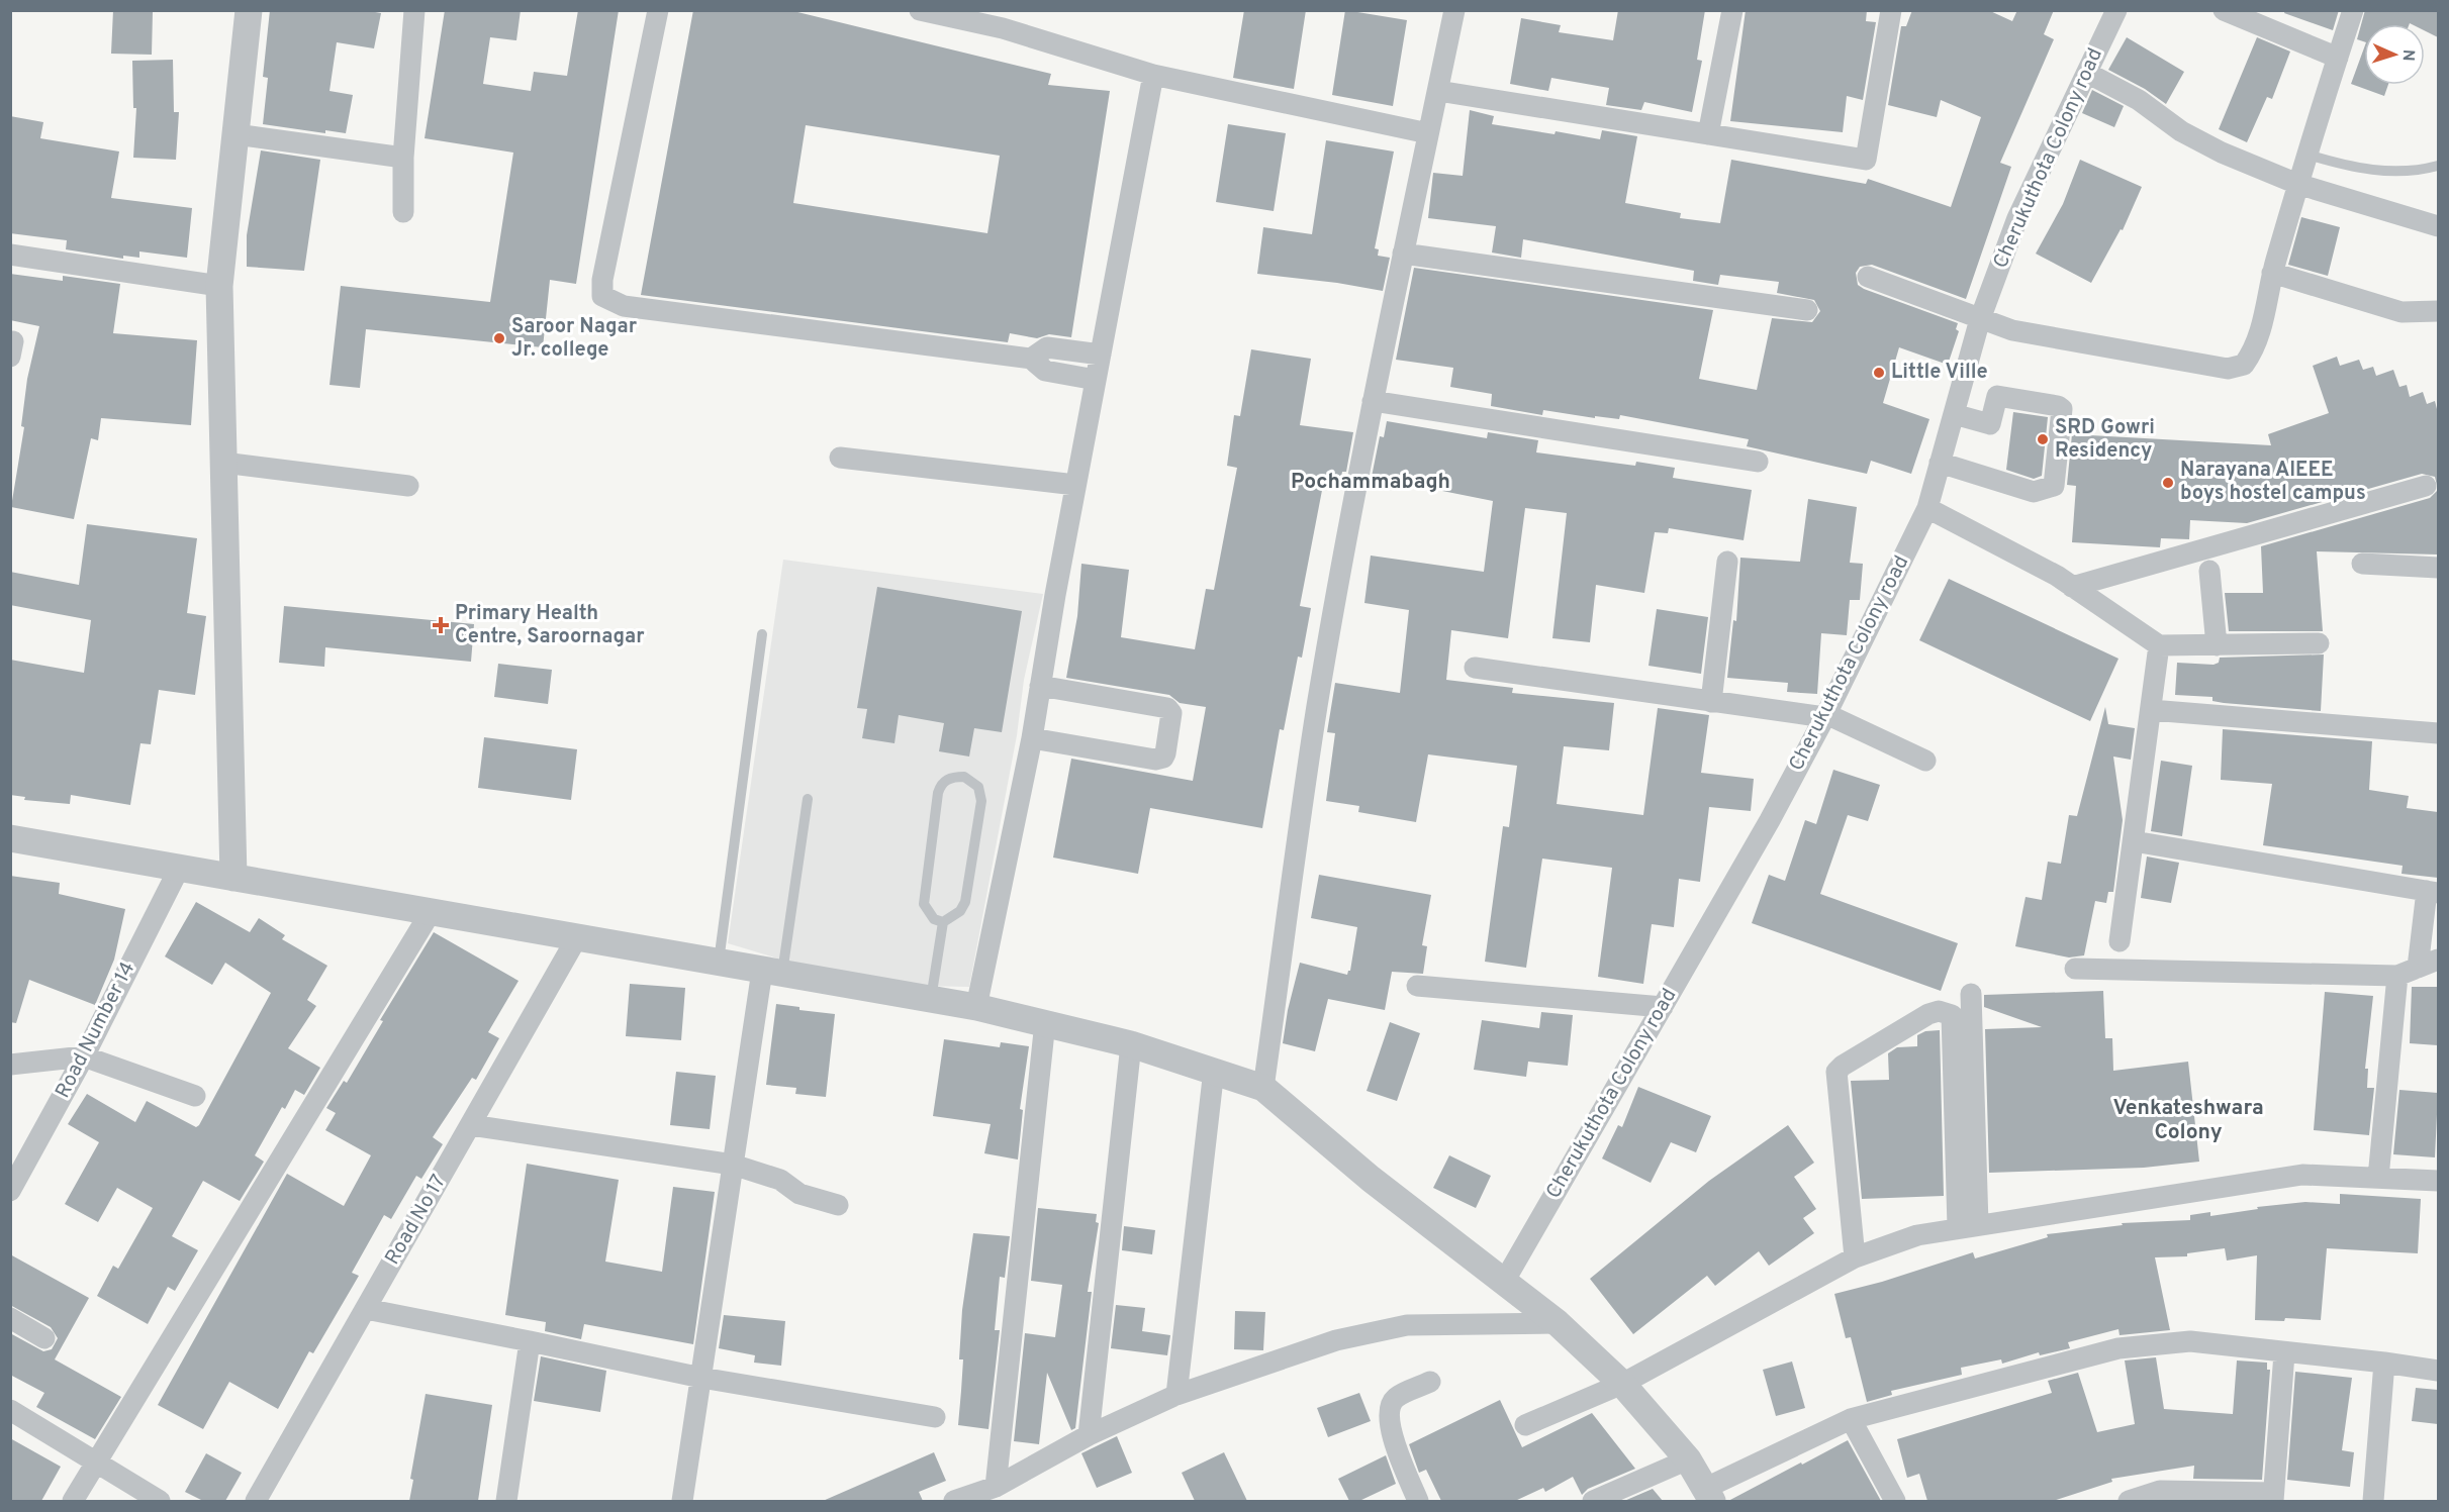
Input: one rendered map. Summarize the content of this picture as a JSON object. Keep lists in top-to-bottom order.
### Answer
{
  "streets": {
    "street": ["Cherukuthota Colony road", "Road Number 14", "Road No 17"]
  },
  "districts": ["Pochammabagh", "Venkateshwara Colony"],
  "places": {
    "other": [
      "Saroor Nagar Jr. college",
      "Little Ville",
      "SRD Gowri Residency",
      "Narayana AIEEE boys hostel campus"
    ],
    "health": ["Primary Health Centre, Saroornagar"]
  },
  "north": "right"
}
